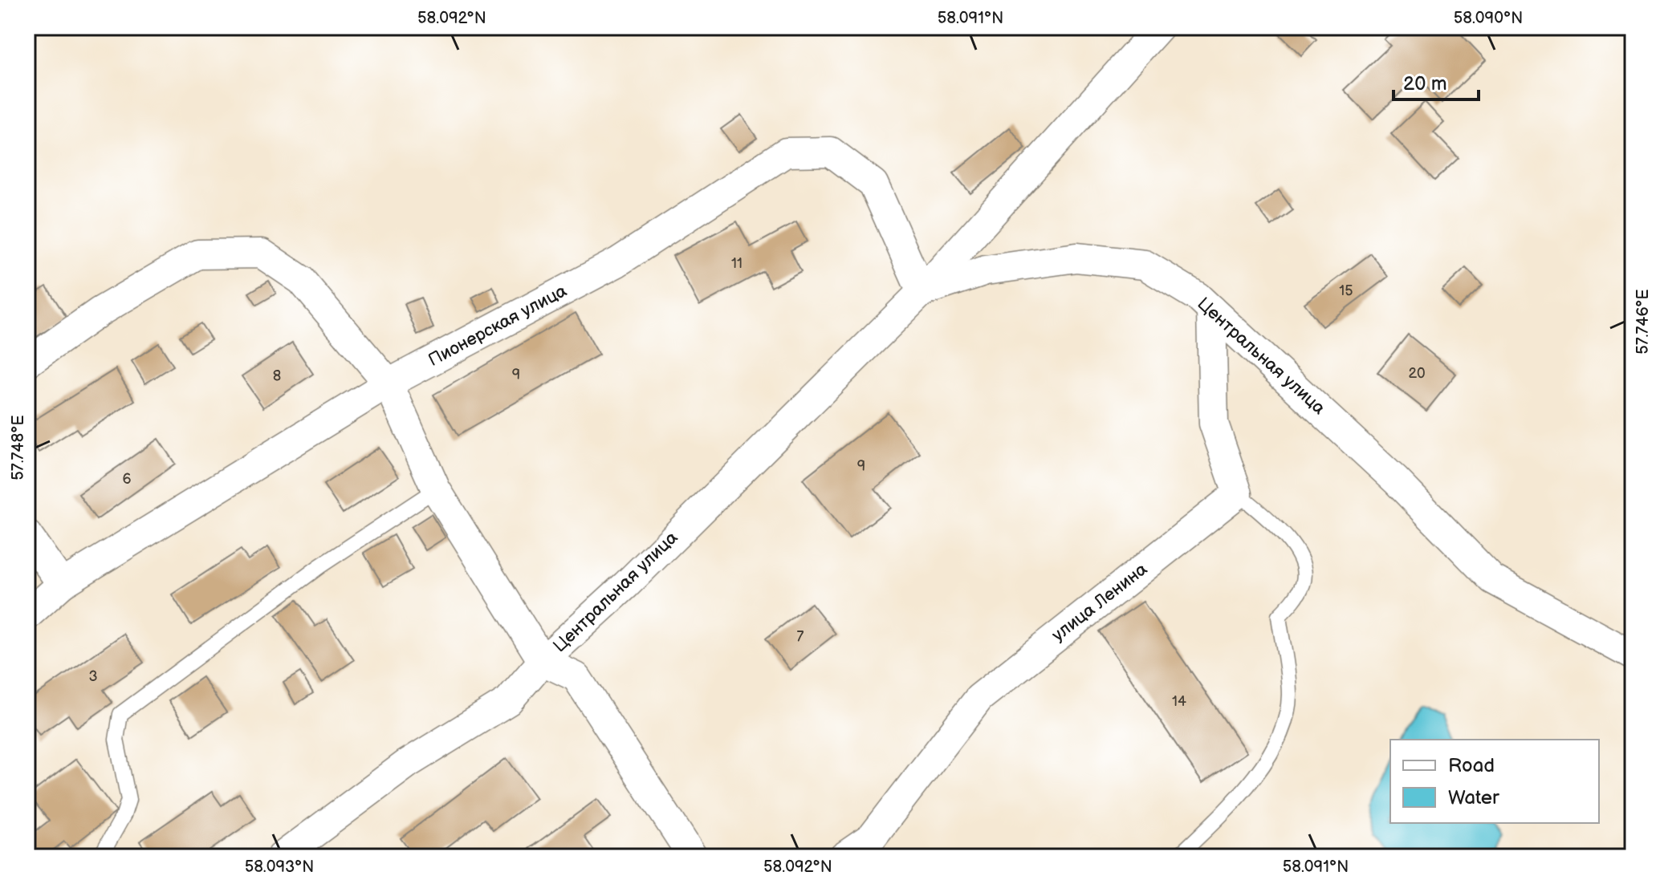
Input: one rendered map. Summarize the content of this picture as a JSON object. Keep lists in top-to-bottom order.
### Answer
{
  "streets": {
    "street": ["Пионерская улица", "Центральная улица", "улица Ленина"]
  },
  "crossings": [
    ["Пионерская улица", "Центральная улица"]
  ],
  "house_numbers": [
    "11",
    "15",
    "20",
    "9",
    "8",
    "9",
    "6",
    "7",
    "3",
    "14"
  ],
  "legend": ["Road", "Water"],
  "scale_bar": "20 m",
  "coordinates": [
    "58.092°N",
    "58.091°N",
    "58.090°N",
    "57.746°E",
    "57.748°E",
    "58.093°N"
  ]
}
